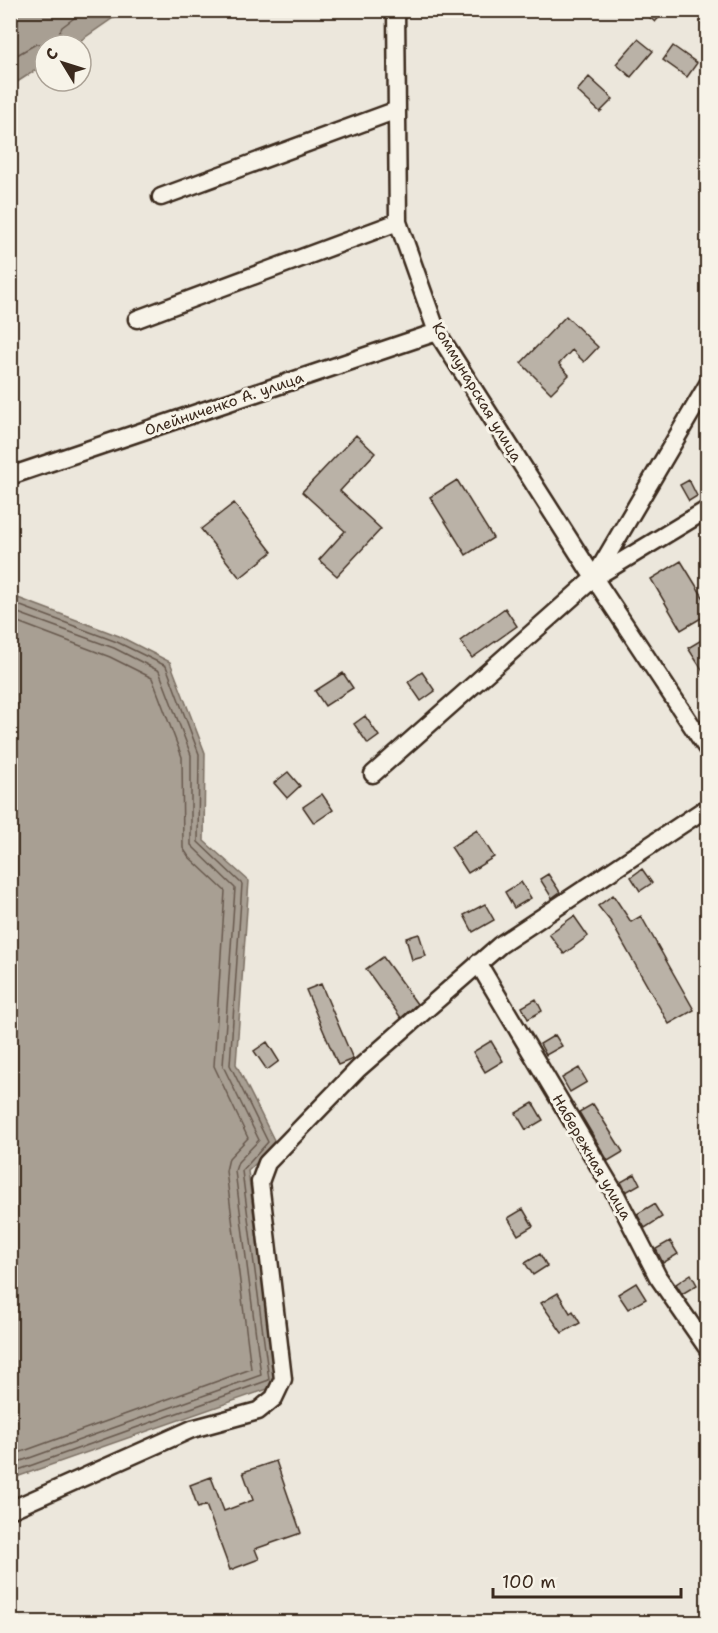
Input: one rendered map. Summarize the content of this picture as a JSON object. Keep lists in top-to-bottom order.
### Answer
{
  "streets": {
    "street": ["Коммунарская улица", "Олейниченко А. улица", "Набережная улица"]
  },
  "crossings": [
    ["Коммунарская улица", "Олейниченко А. улица"]
  ],
  "scale_bar": "100 m",
  "north": "top left"
}
